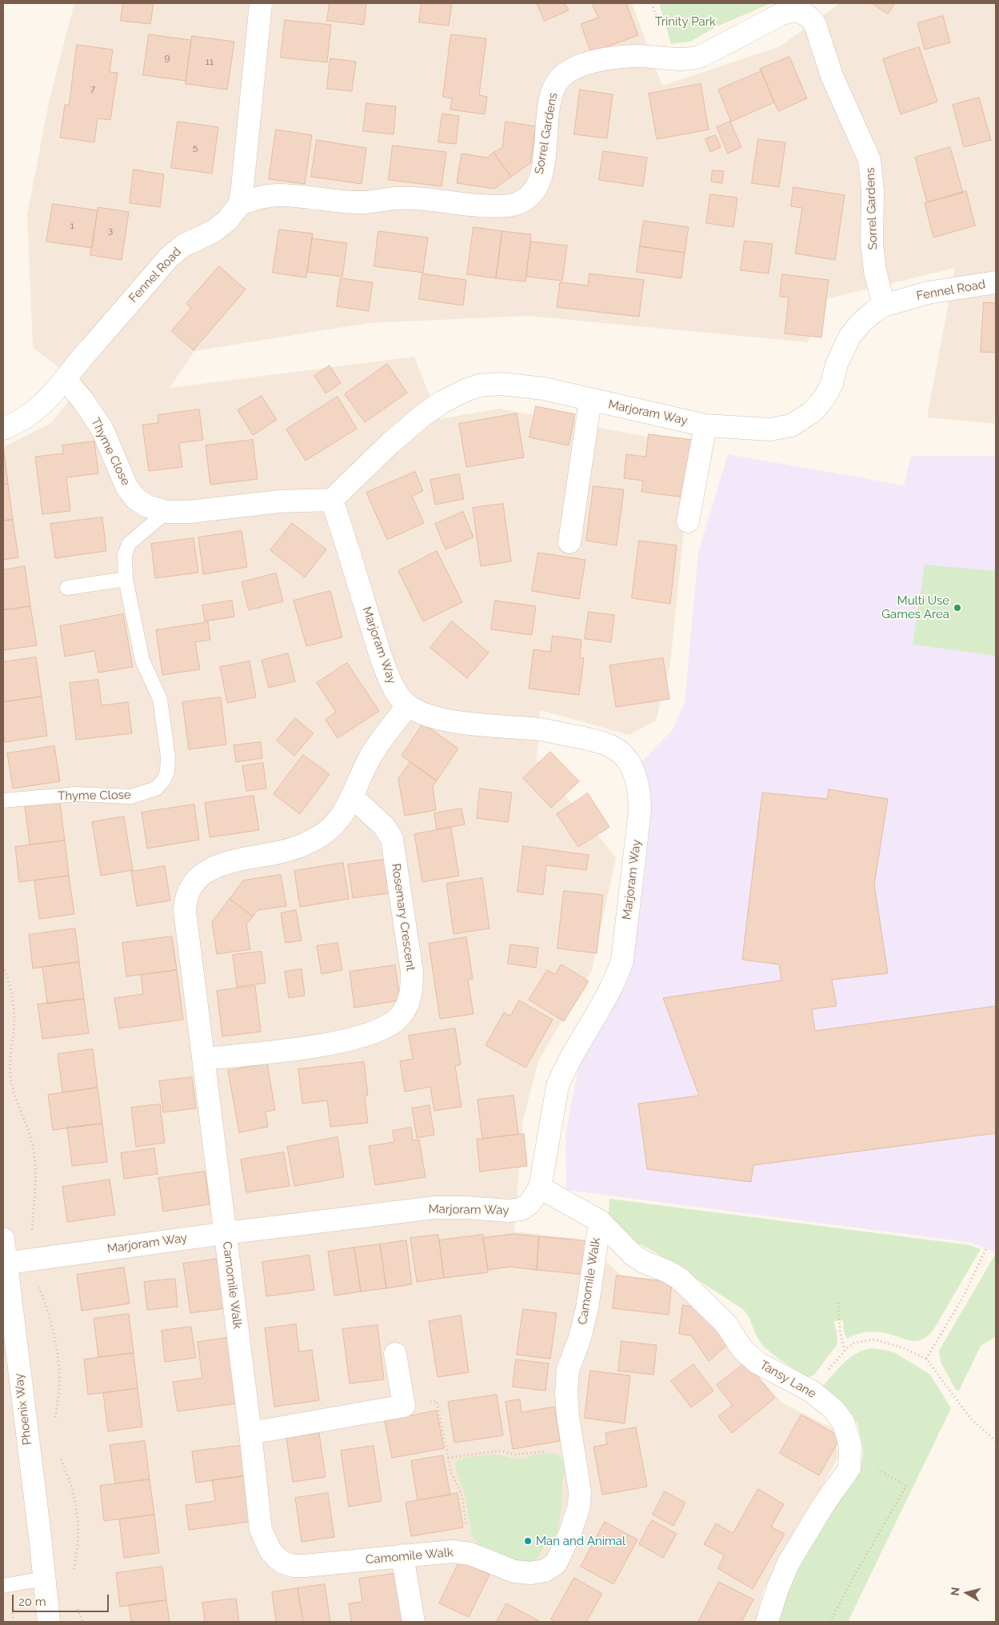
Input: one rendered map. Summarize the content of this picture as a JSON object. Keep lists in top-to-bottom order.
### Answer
{
  "streets": {
    "street": [
      "Sorrel Gardens",
      "Fennel Road",
      "Marjoram Way",
      "Thyme Close",
      "Rosemary Crescent",
      "Camomile Walk",
      "Tansy Lane",
      "Phoenix Way"
    ]
  },
  "crossings": [
    ["Sorrel Gardens", "Fennel Road"],
    ["Sorrel Gardens", "Marjoram Way"],
    ["Fennel Road", "Marjoram Way"],
    ["Fennel Road", "Thyme Close"],
    ["Marjoram Way", "Thyme Close"],
    ["Marjoram Way", "Camomile Walk"],
    ["Marjoram Way", "Tansy Lane"],
    ["Marjoram Way", "Phoenix Way"],
    ["Camomile Walk", "Tansy Lane"]
  ],
  "parks": ["Trinity Park"],
  "places": ["Multi Use Games Area", "Man and Animal"],
  "house_numbers": [
    "9",
    "11",
    "7",
    "5",
    "1",
    "3"
  ],
  "scale_bar": "20 m",
  "north": "left"
}
